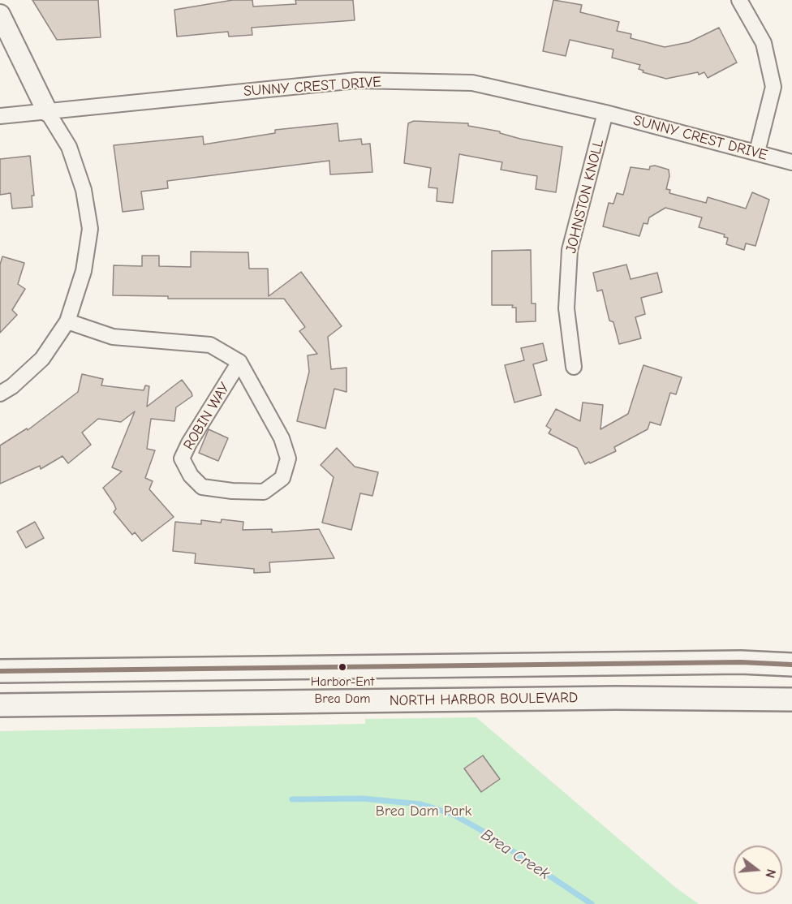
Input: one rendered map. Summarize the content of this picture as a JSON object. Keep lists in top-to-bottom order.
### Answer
{
  "streets": {
    "main road": ["NORTH HARBOR BOULEVARD"],
    "street": ["SUNNY CREST DRIVE", "JOHNSTON KNOLL", "ROBIN WAY"]
  },
  "crossings": [
    ["SUNNY CREST DRIVE", "JOHNSTON KNOLL"]
  ],
  "water": ["Brea Creek"],
  "parks": ["Brea Dam Park"],
  "places": ["Harbor-Ent Brea Dam"],
  "north": "right"
}
